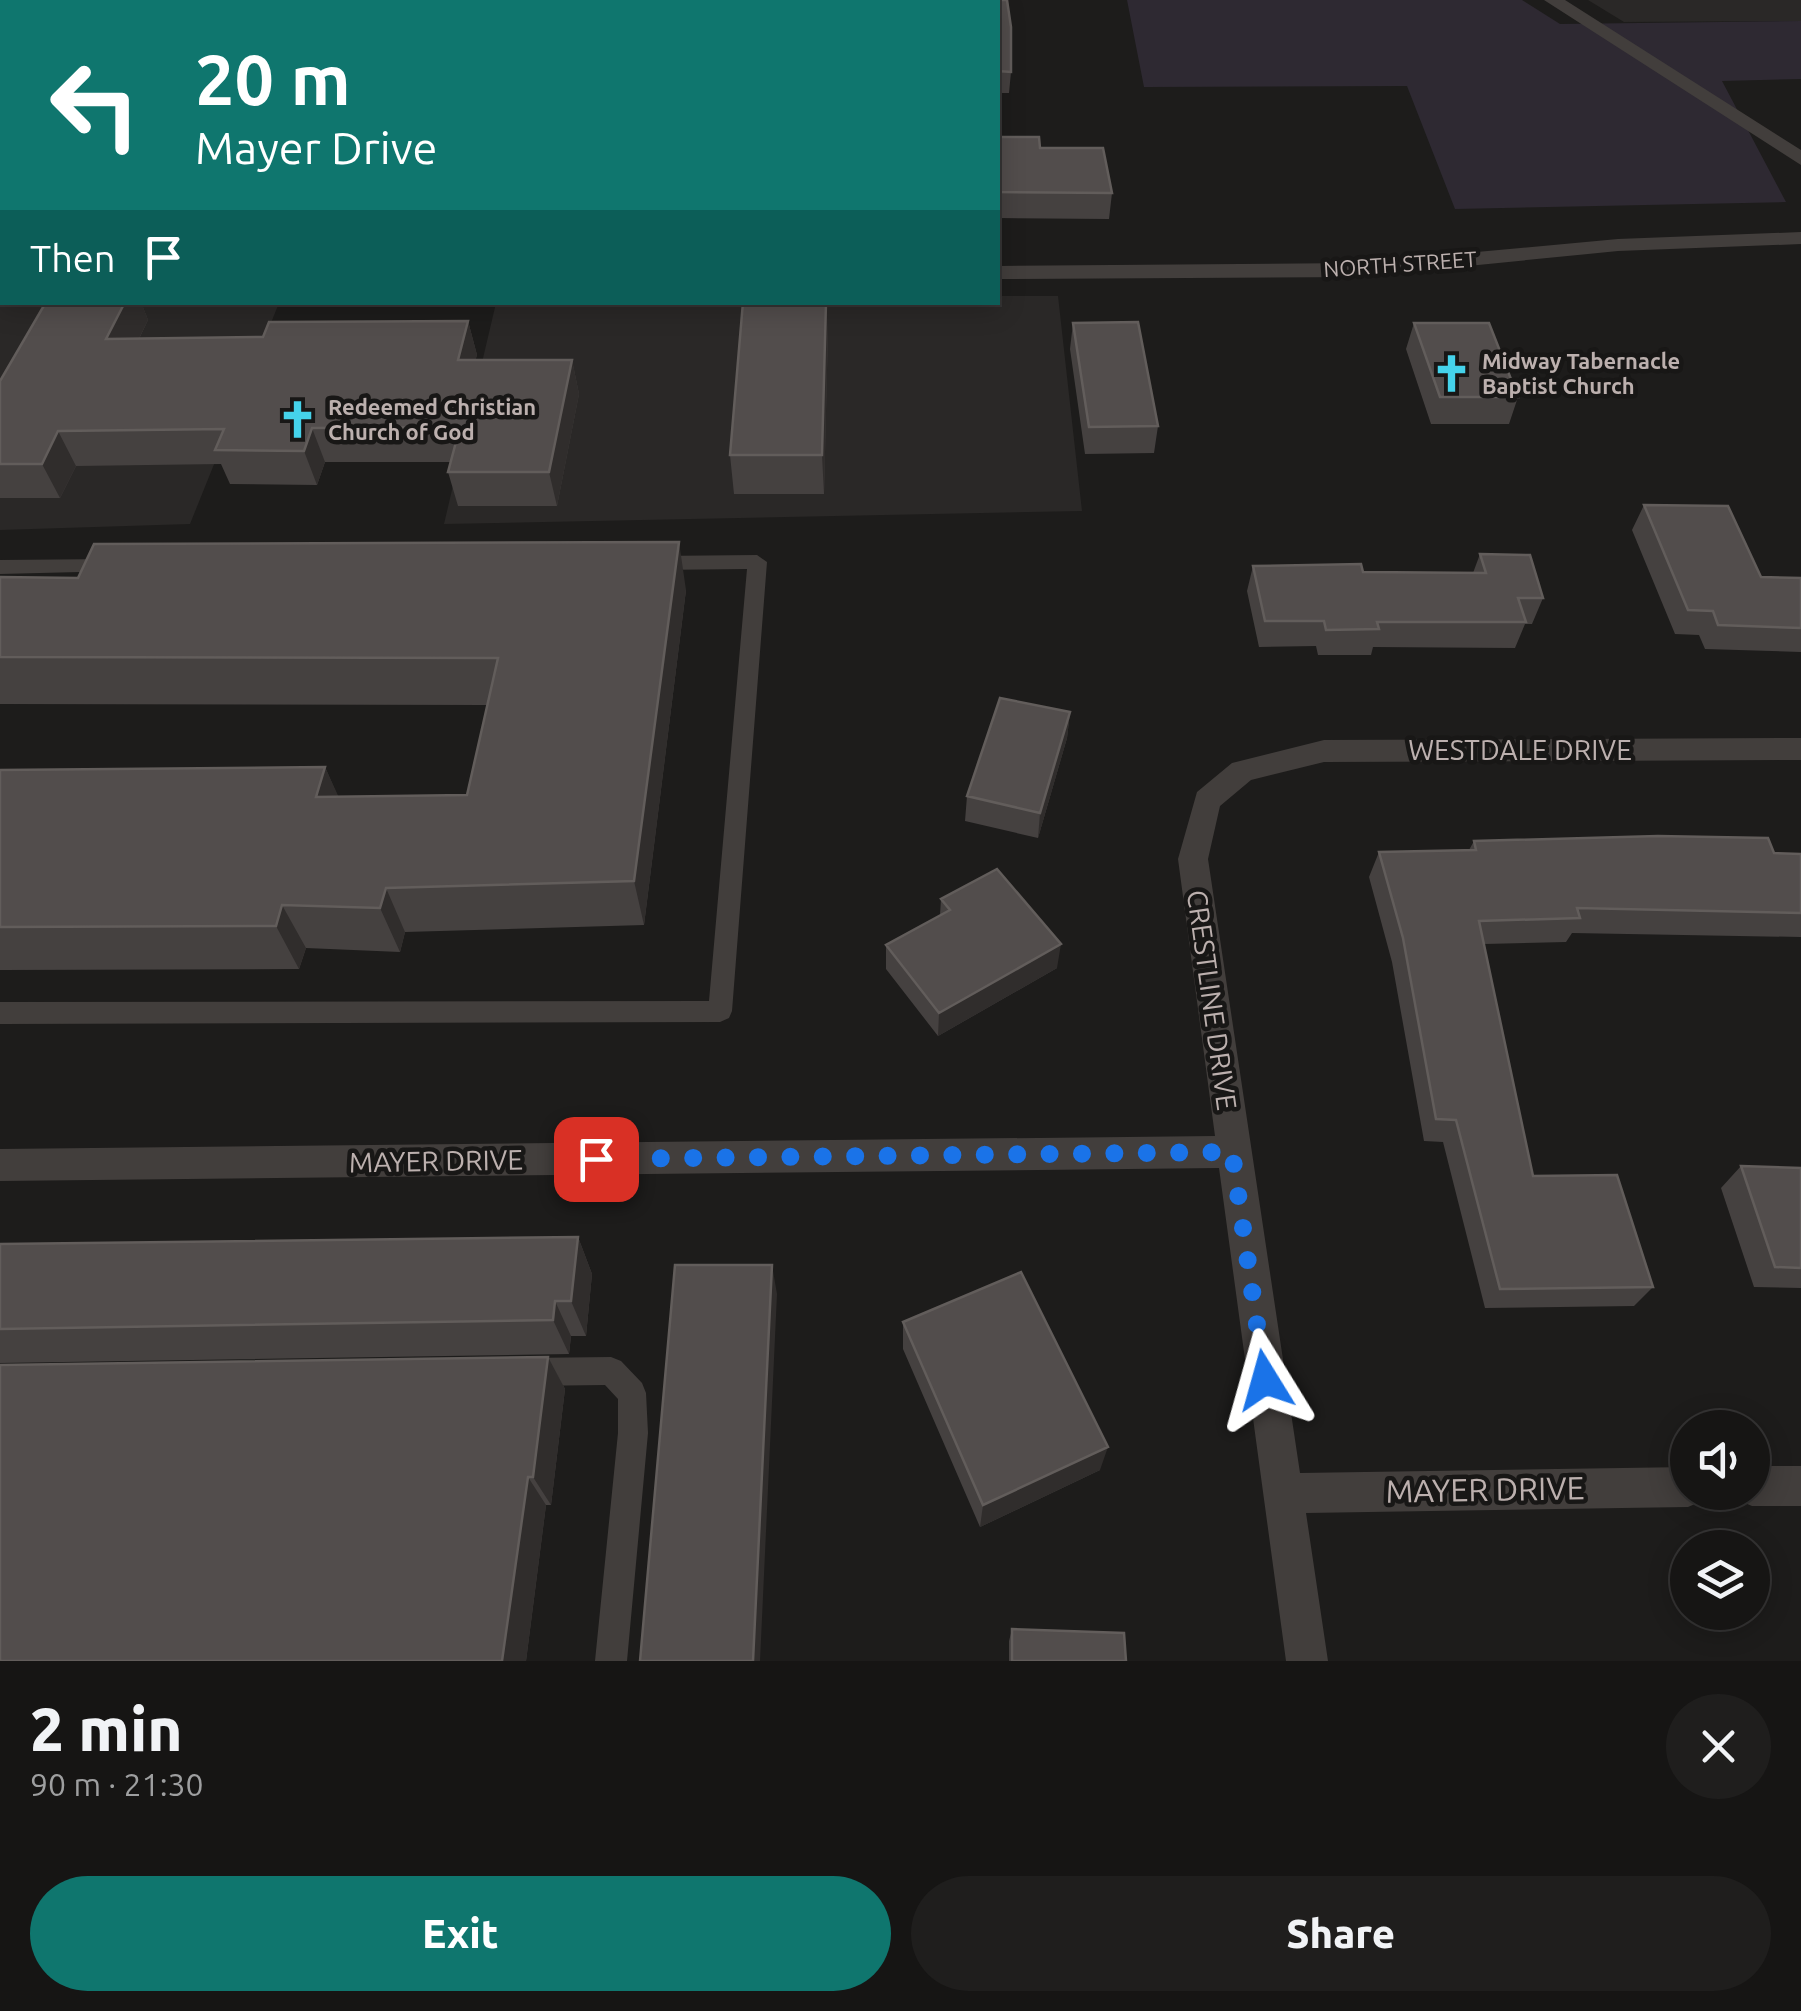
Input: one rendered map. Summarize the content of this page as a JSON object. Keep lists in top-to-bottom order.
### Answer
{
  "streets": {
    "street": [
      "NORTH STREET",
      "WESTDALE DRIVE",
      "CRESTLINE DRIVE",
      "MAYER DRIVE"
    ]
  },
  "crossings": [
    ["WESTDALE DRIVE", "CRESTLINE DRIVE"],
    ["CRESTLINE DRIVE", "MAYER DRIVE"]
  ],
  "places": {
    "church": ["Midway Tabernacle Baptist Church", "Redeemed Christian Church of God"]
  },
  "page": {
    "turn": ["20 m", "Mayer Drive"],
    "then": "Then",
    "heading": ["2 min", "90 m · 21:30"],
    "buttons": ["Exit", "Share"]
  }
}
